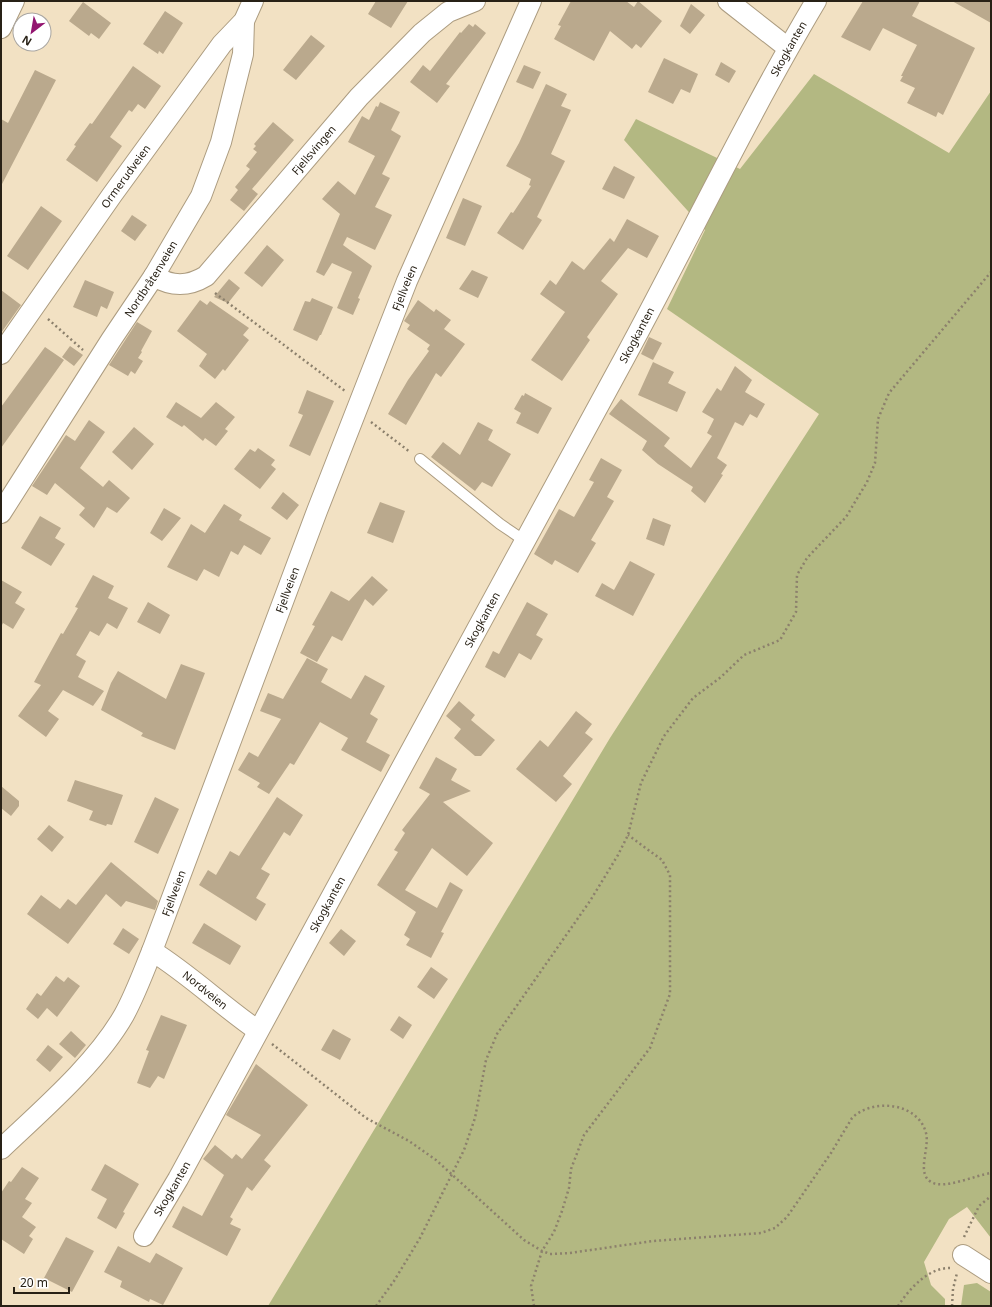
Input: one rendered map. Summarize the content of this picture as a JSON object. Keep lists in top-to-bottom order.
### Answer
{
  "streets": {
    "street": [
      "Skogkanten",
      "Fjellsvingen",
      "Ormerudveien",
      "Nordbråtenveien",
      "Fjellveien",
      "Nordveien"
    ]
  },
  "crossings": [
    ["Skogkanten", "Nordveien"],
    ["Fjellsvingen", "Nordbråtenveien"],
    ["Ormerudveien", "Nordbråtenveien"],
    ["Fjellveien", "Nordveien"]
  ],
  "scale_bar": "20 m",
  "north": "bottom left"
}
